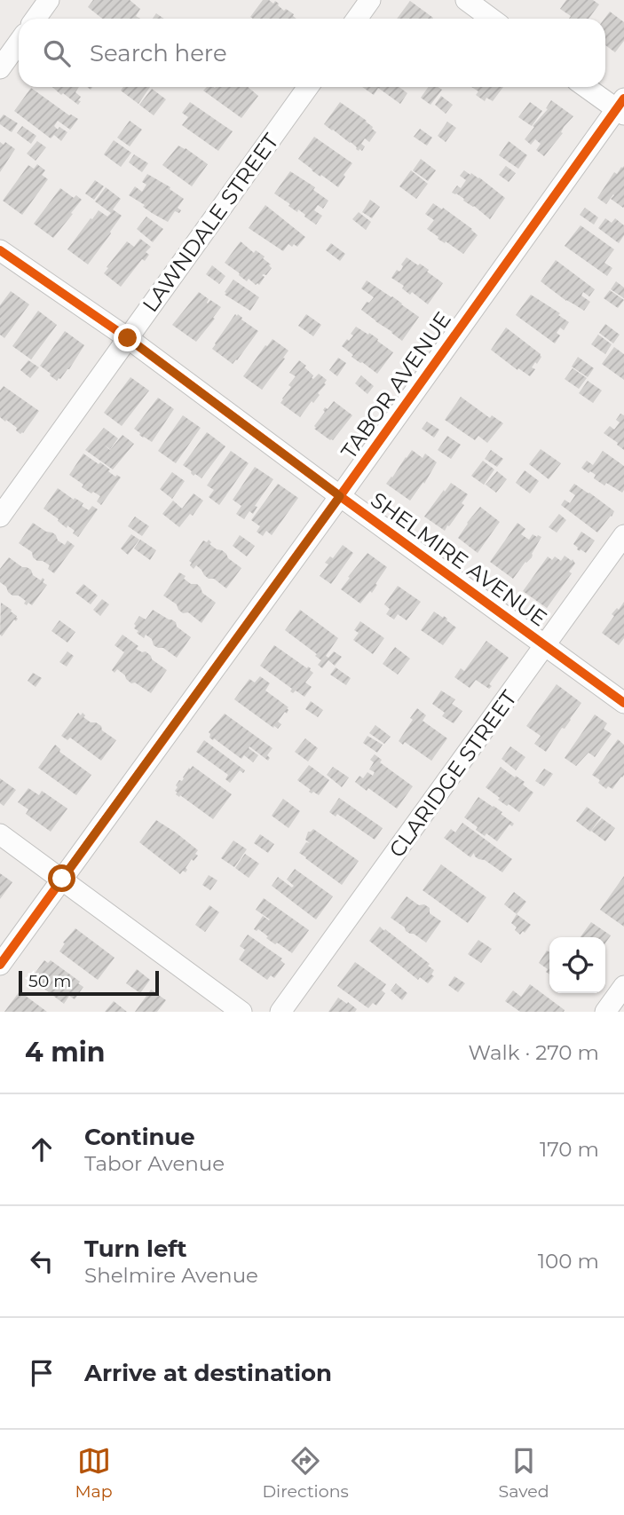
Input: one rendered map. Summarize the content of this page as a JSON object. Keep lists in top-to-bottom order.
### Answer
{
  "streets": {
    "street": [
      "LAWNDALE STREET",
      "TABOR AVENUE",
      "SHELMIRE AVENUE",
      "CLARIDGE STREET"
    ]
  },
  "crossings": [
    ["LAWNDALE STREET", "SHELMIRE AVENUE"],
    ["TABOR AVENUE", "SHELMIRE AVENUE"],
    ["SHELMIRE AVENUE", "CLARIDGE STREET"]
  ],
  "scale_bar": "50 m",
  "page": {
    "search": "Search here",
    "scale": "50 m",
    "heading": ["4 min", "Walk · 270 m"],
    "list": [
      ["Continue", "Tabor Avenue", "170 m"],
      ["Turn left", "Shelmire Avenue", "100 m"],
      "Arrive at destination"
    ],
    "nav": ["Map", "Directions", "Saved"]
  }
}
